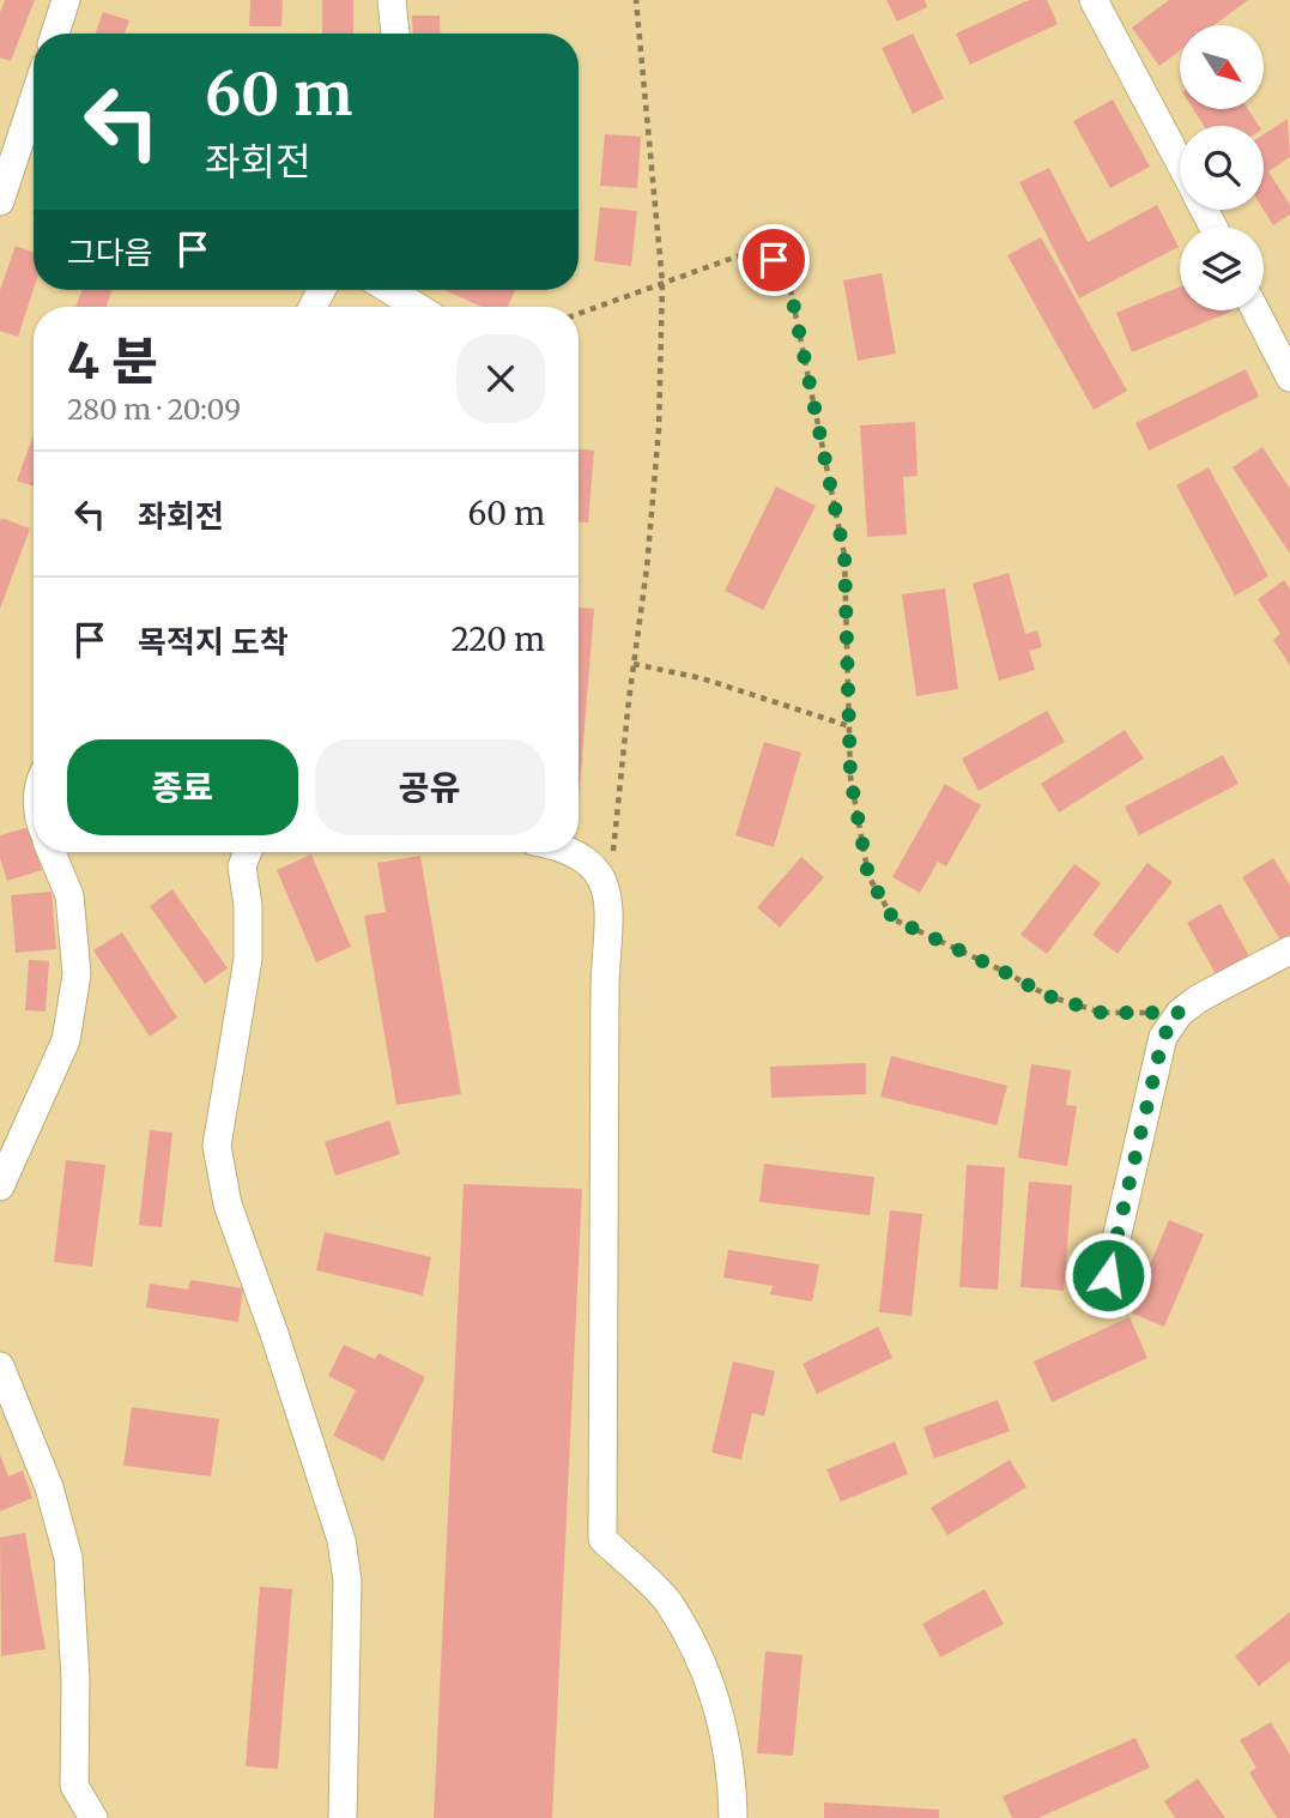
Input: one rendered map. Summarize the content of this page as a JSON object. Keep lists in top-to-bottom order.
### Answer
{
  "north": "bottom right",
  "page": {
    "turn": ["60 m", "좌회전"],
    "then": "그다음",
    "heading": ["4 분", "280 m · 20:09"],
    "list": [
      {
        "name": "좌회전",
        "value": "60 m"
      },
      {
        "name": "목적지 도착",
        "value": "220 m"
      }
    ],
    "buttons": ["종료", "공유"]
  }
}
